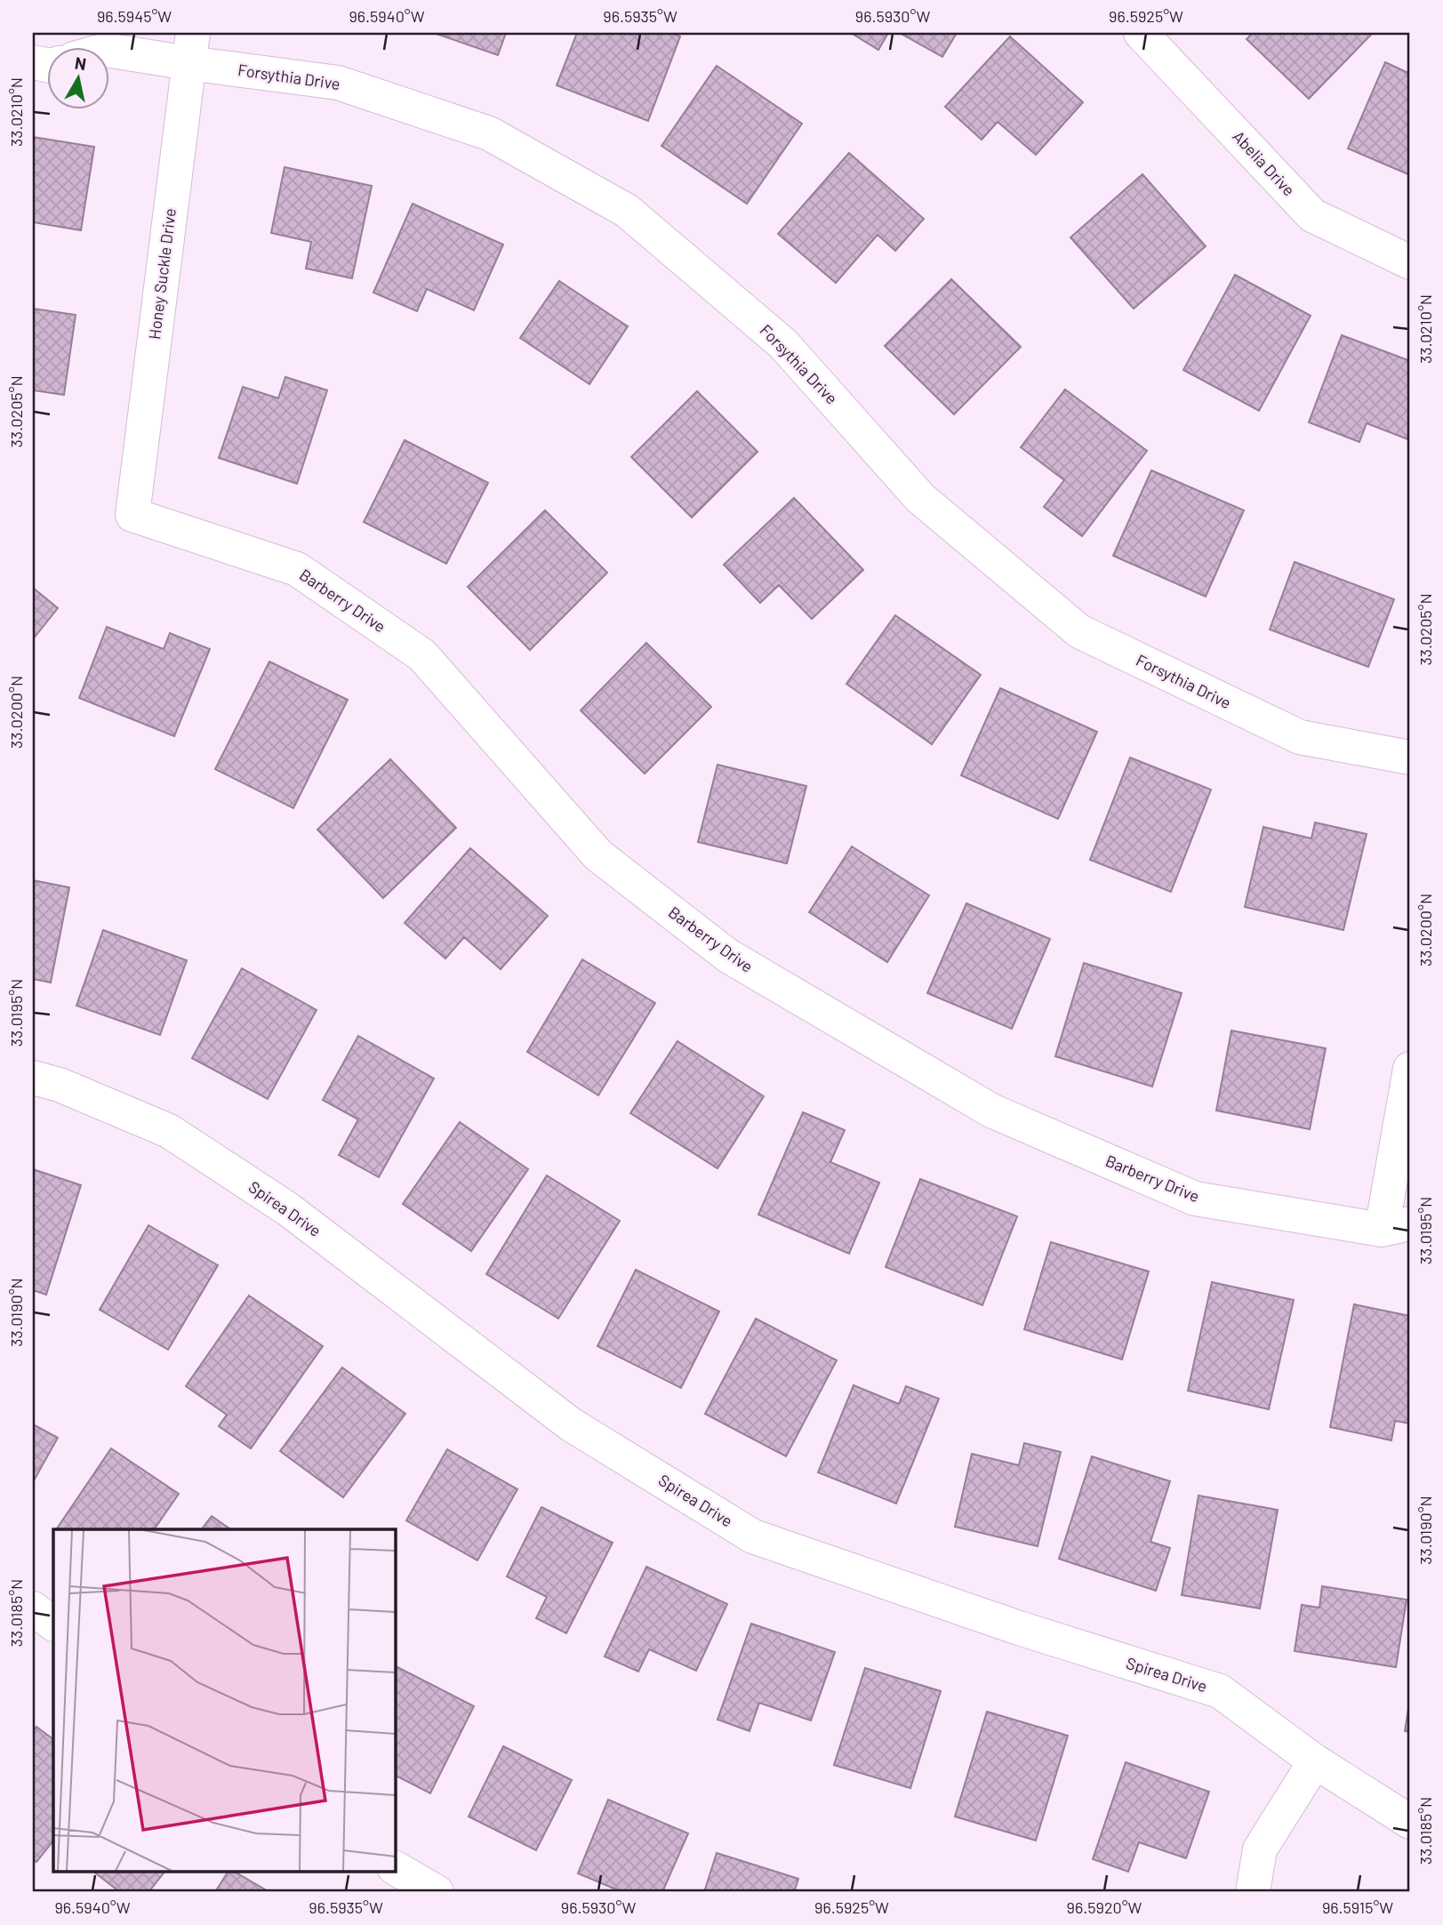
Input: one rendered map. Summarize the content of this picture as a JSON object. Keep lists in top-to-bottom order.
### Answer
{
  "streets": {
    "street": [
      "Forsythia Drive",
      "Abelia Drive",
      "Honey Suckle Drive",
      "Barberry Drive",
      "Spirea Drive"
    ]
  },
  "crossings": [
    ["Forsythia Drive", "Honey Suckle Drive"],
    ["Honey Suckle Drive", "Barberry Drive"]
  ],
  "north": "top",
  "coordinates": [
    "96.5945°W",
    "96.5940°W",
    "96.5935°W",
    "96.5930°W",
    "96.5925°W",
    "33.0210°N",
    "33.0205°N",
    "33.0200°N",
    "33.0195°N",
    "33.0190°N",
    "33.0185°N",
    "96.5920°W",
    "96.5915°W"
  ]
}
